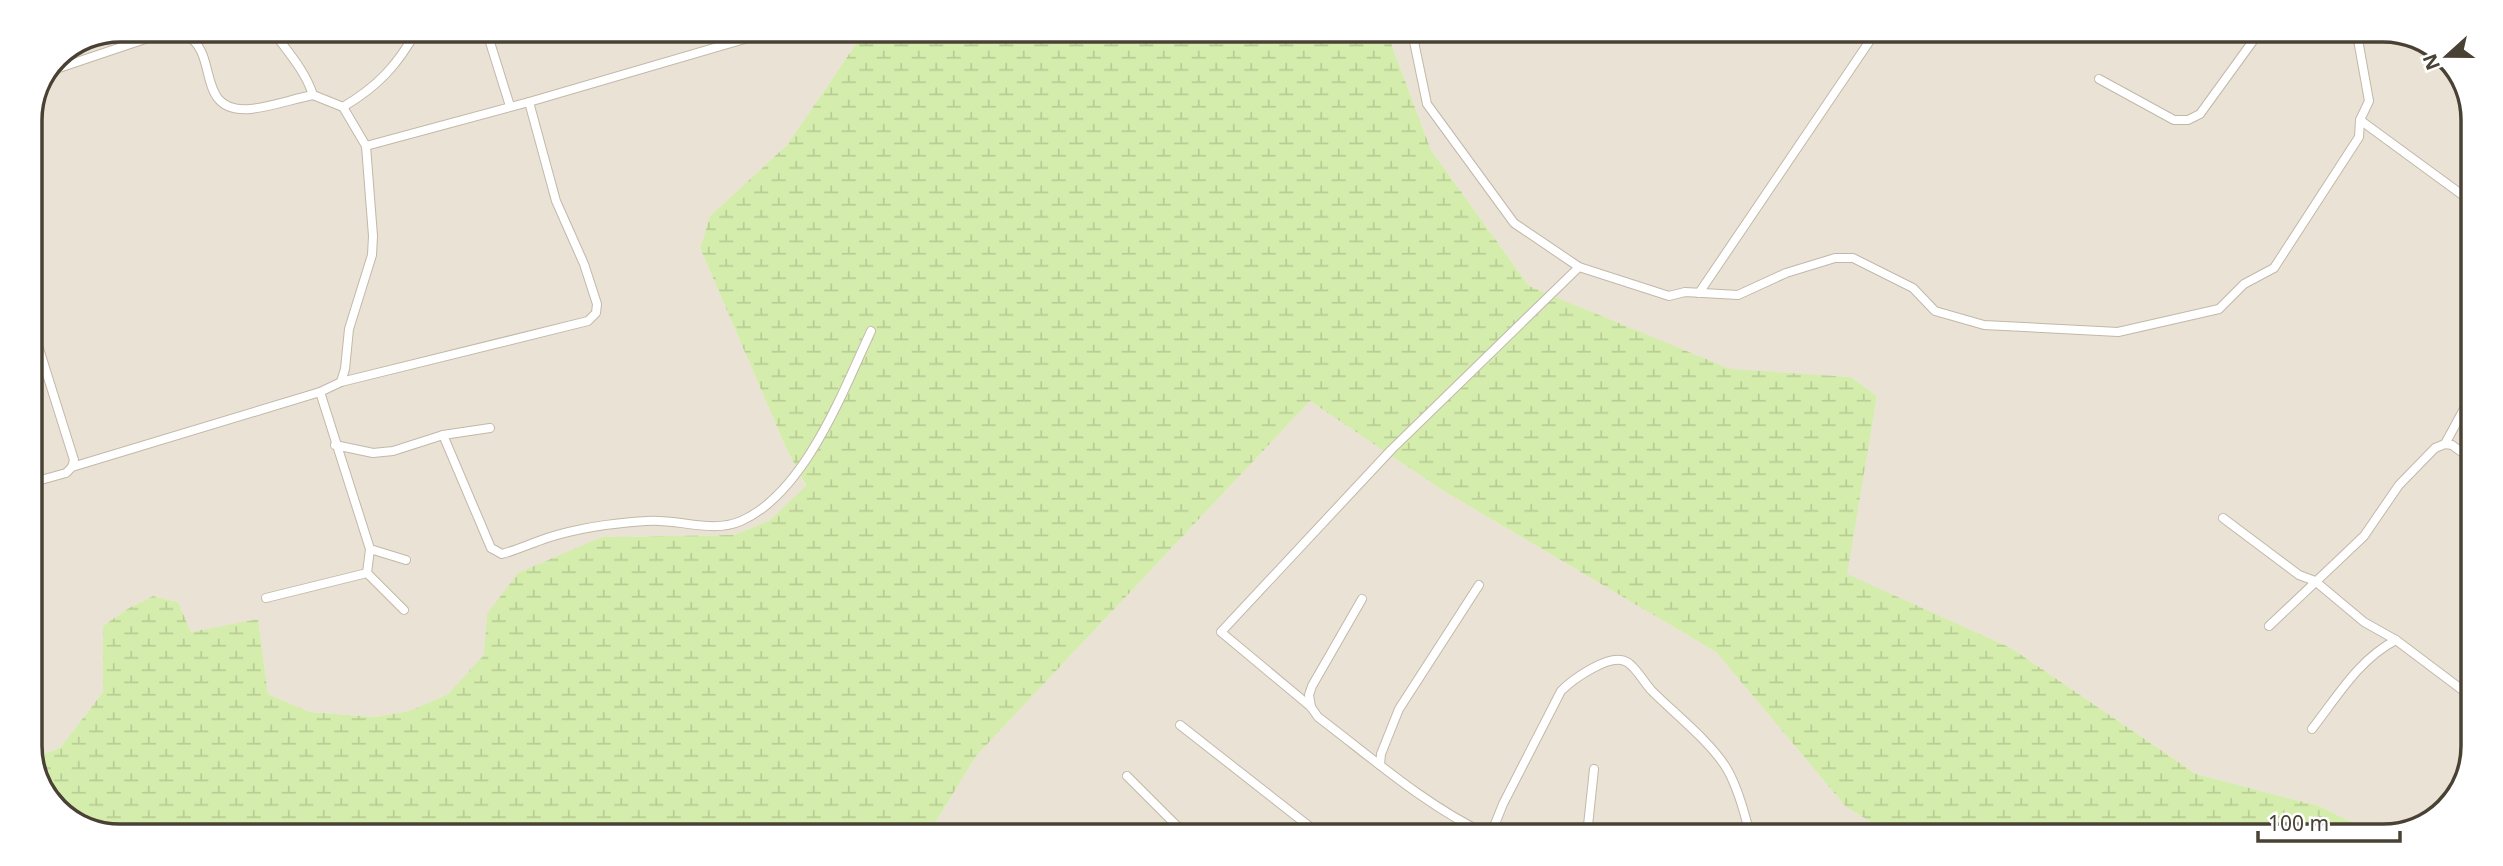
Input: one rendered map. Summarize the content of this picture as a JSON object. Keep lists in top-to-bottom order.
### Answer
{
  "scale_bar": "100 m",
  "north": "left"
}
